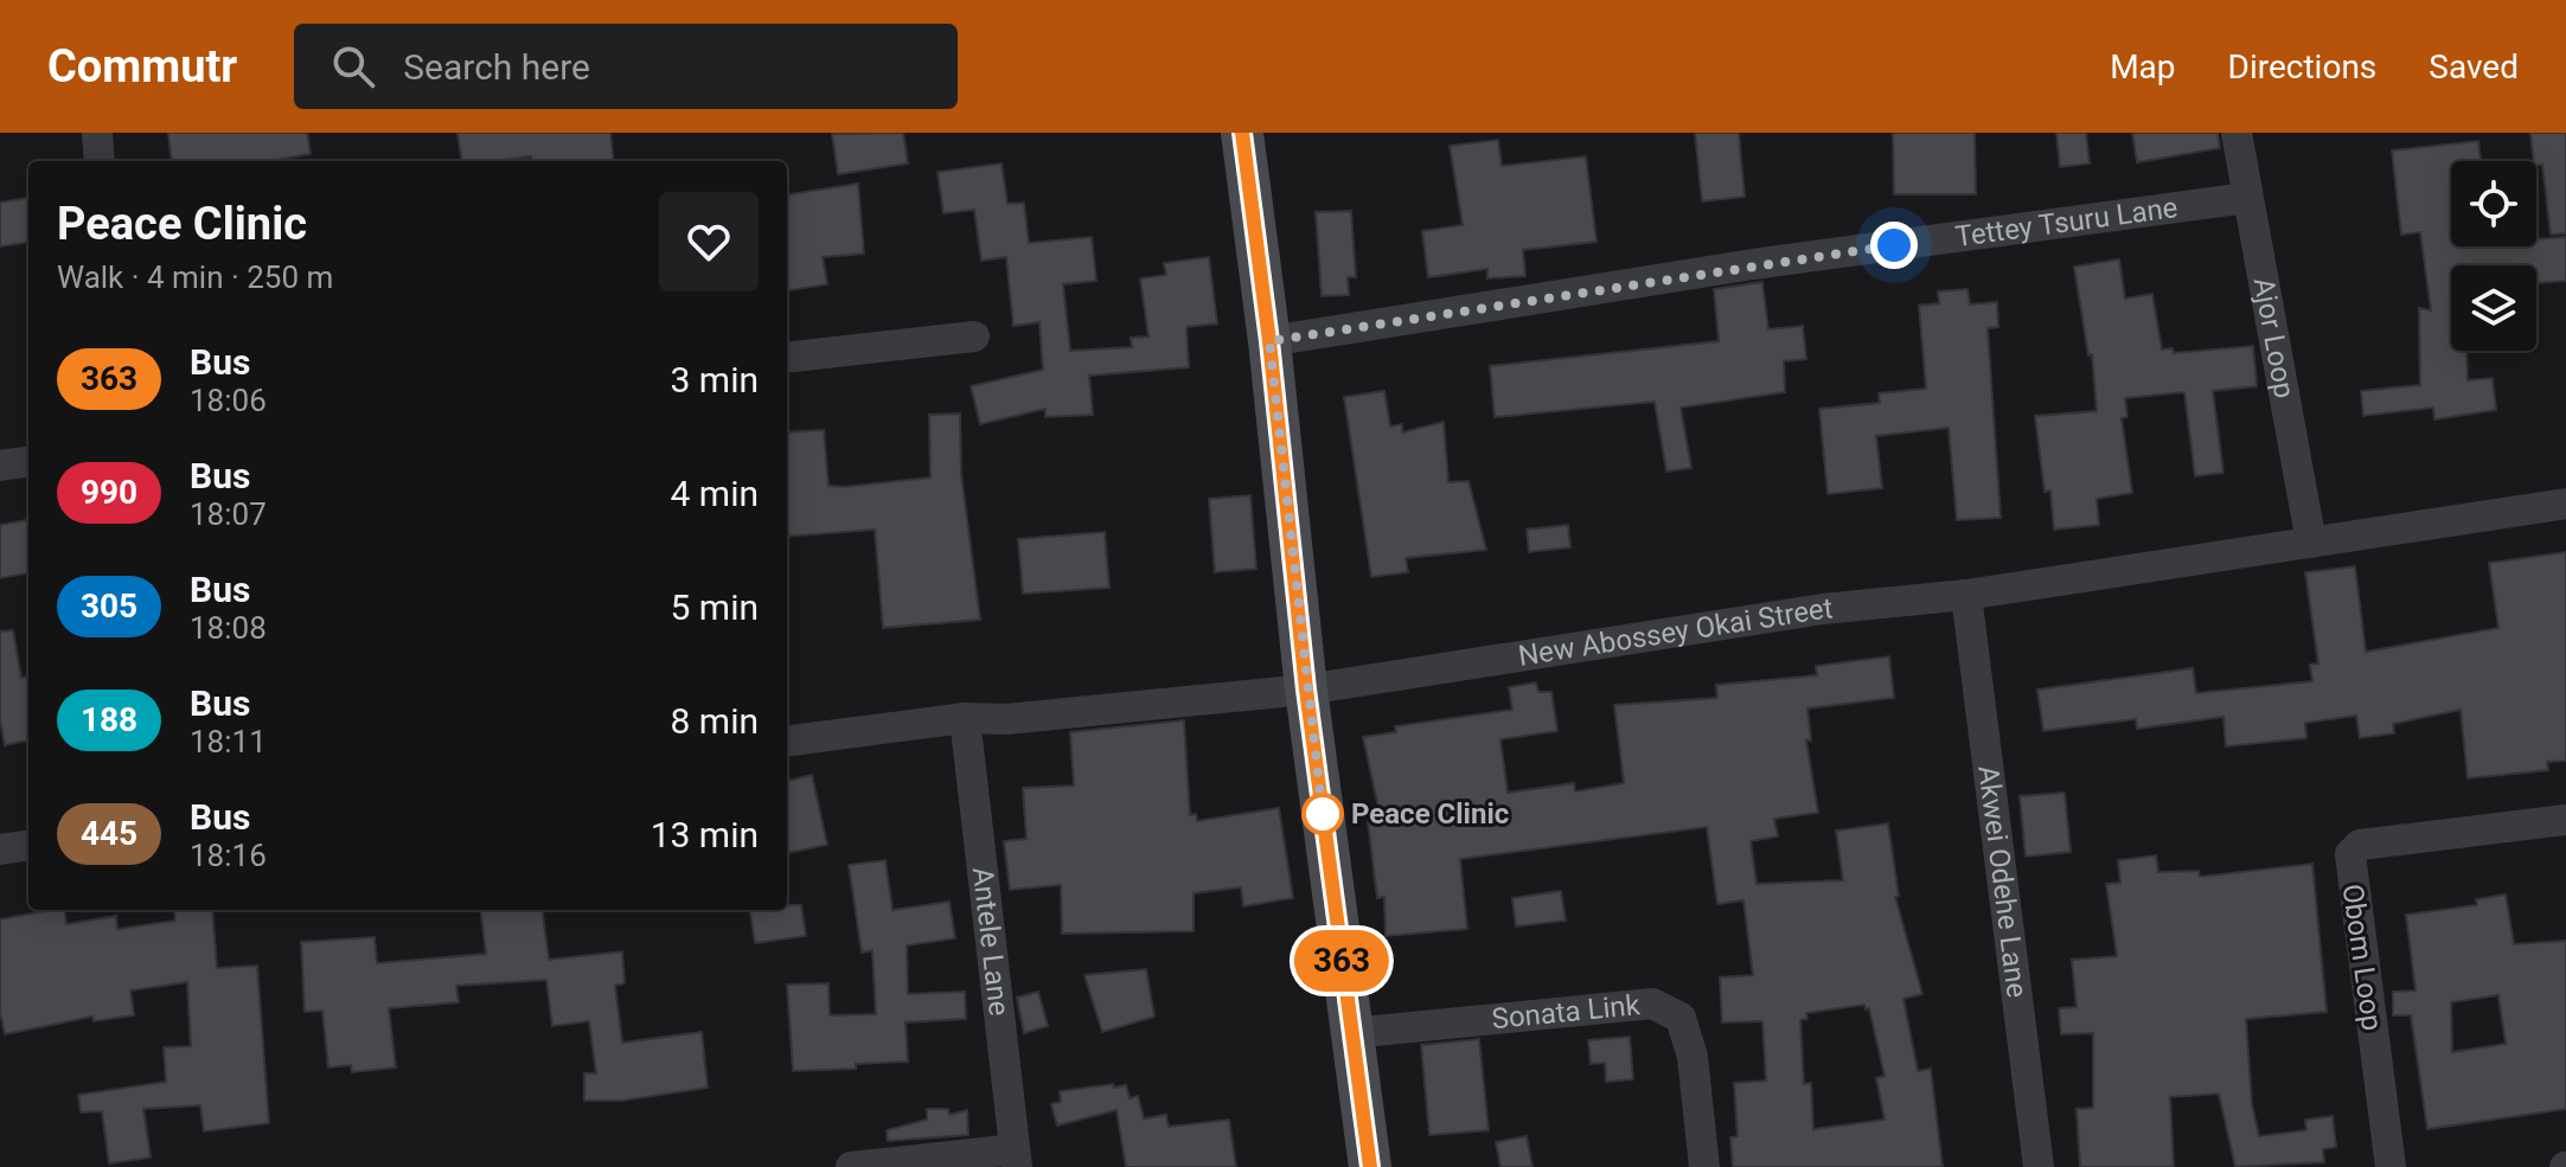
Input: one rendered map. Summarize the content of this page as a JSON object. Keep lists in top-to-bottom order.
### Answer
{
  "streets": {
    "street": [
      "Tettey Tsuru Lane",
      "Ajor Loop",
      "New Abossey Okai Street",
      "Akwei Odehe Lane",
      "Antele Lane",
      "Obom Loop",
      "Sonata Link"
    ]
  },
  "crossings": [
    ["Tettey Tsuru Lane", "Ajor Loop"],
    ["Ajor Loop", "New Abossey Okai Street"],
    ["New Abossey Okai Street", "Akwei Odehe Lane"],
    ["New Abossey Okai Street", "Antele Lane"]
  ],
  "places": ["Peace Clinic"],
  "lines": ["bus line 363"],
  "page": {
    "header": "Commutr",
    "search": "Search here",
    "nav": ["Map", "Directions", "Saved"],
    "on_map": "363",
    "heading": ["Peace Clinic", "Walk · 4 min · 250 m"],
    "list": [
      {
        "mark": "363",
        "name": "Bus",
        "note": "18:06",
        "value": "3 min"
      },
      {
        "mark": "990",
        "name": "Bus",
        "note": "18:07",
        "value": "4 min"
      },
      {
        "mark": "305",
        "name": "Bus",
        "note": "18:08",
        "value": "5 min"
      },
      {
        "mark": "188",
        "name": "Bus",
        "note": "18:11",
        "value": "8 min"
      },
      {
        "mark": "445",
        "name": "Bus",
        "note": "18:16",
        "value": "13 min"
      }
    ]
  }
}
